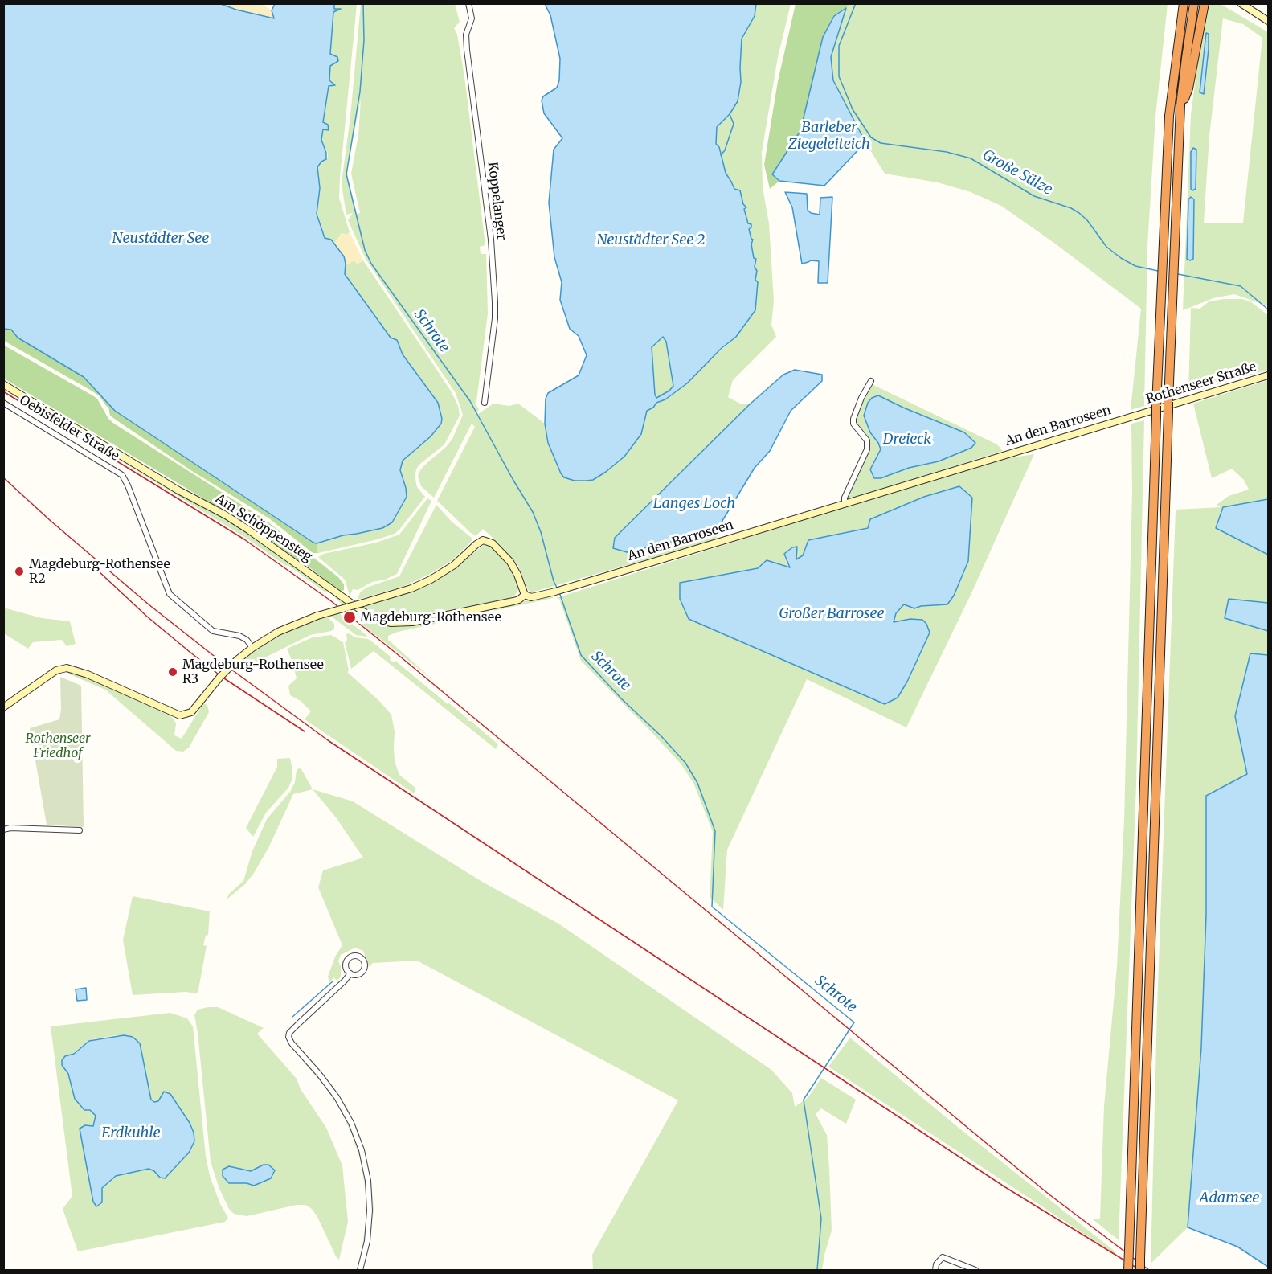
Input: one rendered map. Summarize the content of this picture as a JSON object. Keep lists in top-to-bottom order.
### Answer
{
  "streets": {
    "street": [
      "Koppelanger",
      "Rothenseer Straße",
      "An den Barroseen",
      "Oebisfelder Straße",
      "Am Schöppensteg"
    ]
  },
  "crossings": [
    ["Rothenseer Straße", "An den Barroseen"],
    ["An den Barroseen", "Am Schöppensteg"]
  ],
  "water": [
    "Barleber Ziegeleiteich",
    "Große Sülze",
    "Neustädter See",
    "Neustädter See 2",
    "Schrote",
    "Dreieck",
    "Langes Loch",
    "Großer Barrosee",
    "Erdkuhle",
    "Adamsee"
  ],
  "parks": ["Rothenseer Friedhof"],
  "places": ["Magdeburg-Rothensee R2", "Magdeburg-Rothensee", "Magdeburg-Rothensee R3"]
}
